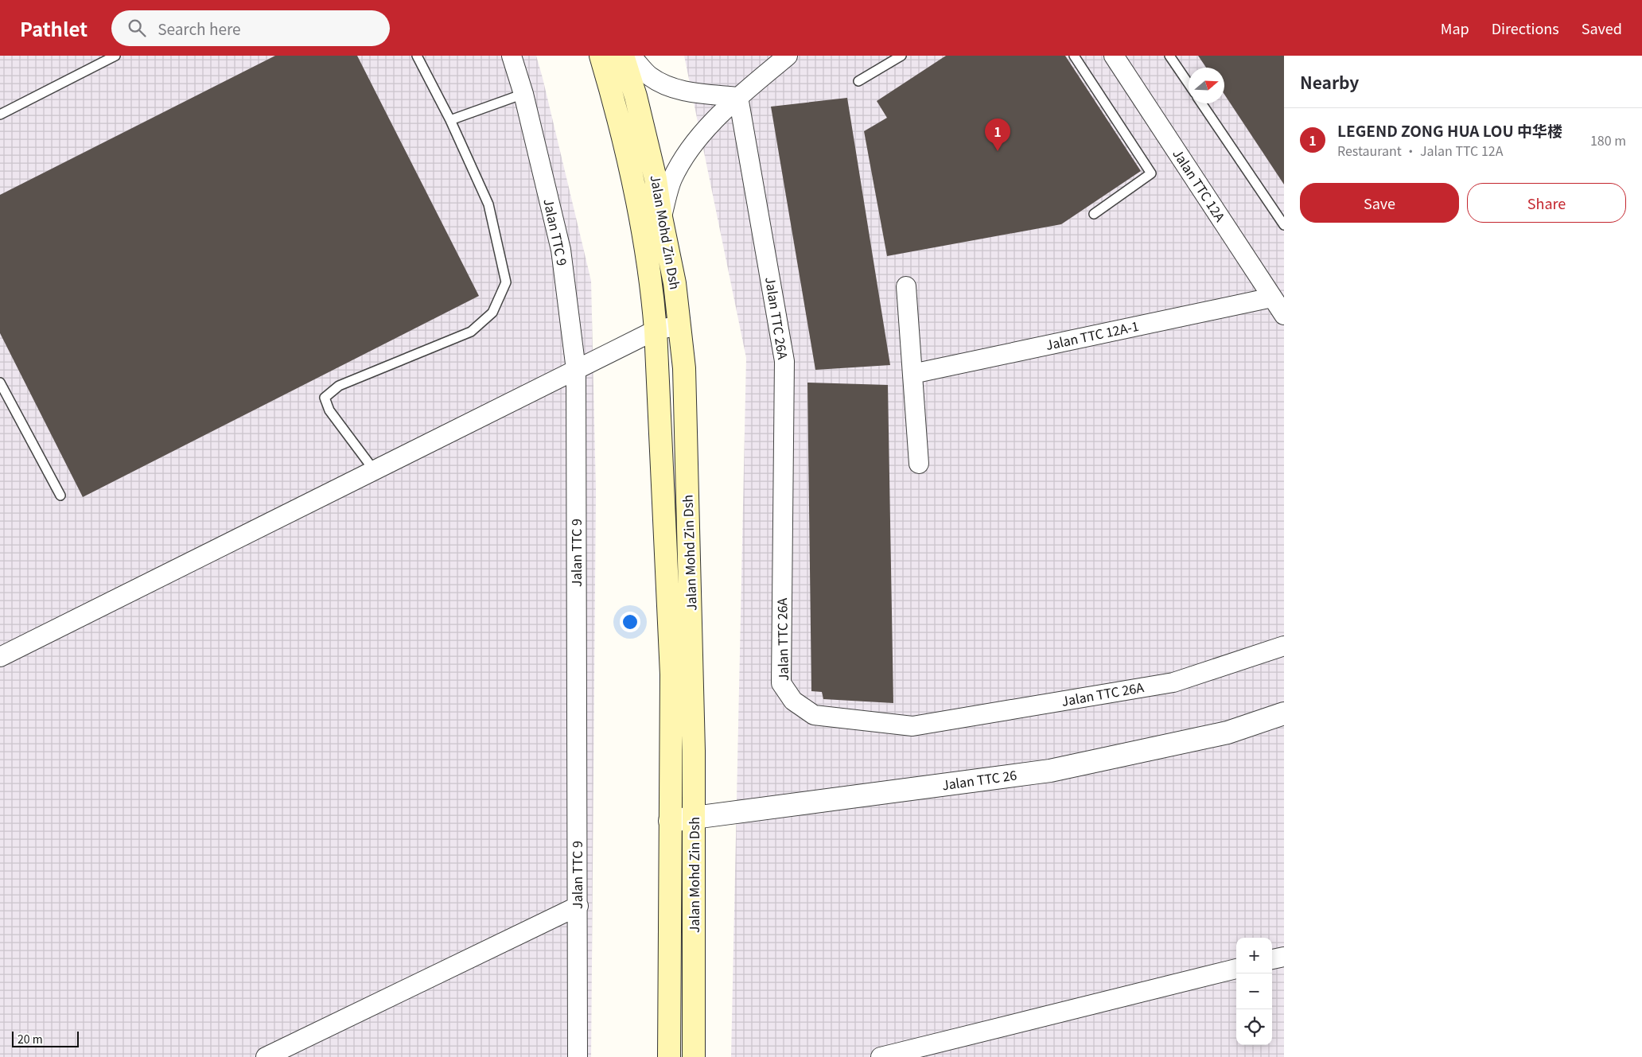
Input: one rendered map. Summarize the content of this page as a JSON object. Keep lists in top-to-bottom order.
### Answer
{
  "streets": {
    "main road": ["Jalan Mohd Zin Dsh"],
    "street": [
      "Jalan TTC 12A",
      "Jalan TTC 9",
      "Jalan TTC 26A",
      "Jalan TTC 12A-1",
      "Jalan TTC 26"
    ]
  },
  "crossings": [
    ["Jalan TTC 12A", "Jalan TTC 12A-1"],
    ["Jalan Mohd Zin Dsh", "Jalan TTC 26"]
  ],
  "scale_bar": "20 m",
  "north": "right",
  "page": {
    "header": "Pathlet",
    "search": "Search here",
    "nav": ["Map", "Directions", "Saved"],
    "heading": "Nearby",
    "list": [
      {
        "mark": "1",
        "name": "LEGEND ZONG HUA LOU 中华楼",
        "note": "Restaurant · Jalan TTC 12A",
        "value": "180 m"
      }
    ],
    "pins": "1",
    "buttons": ["Save", "Share"],
    "map_buttons": ["+", "−"],
    "scale": "20 m"
  }
}
